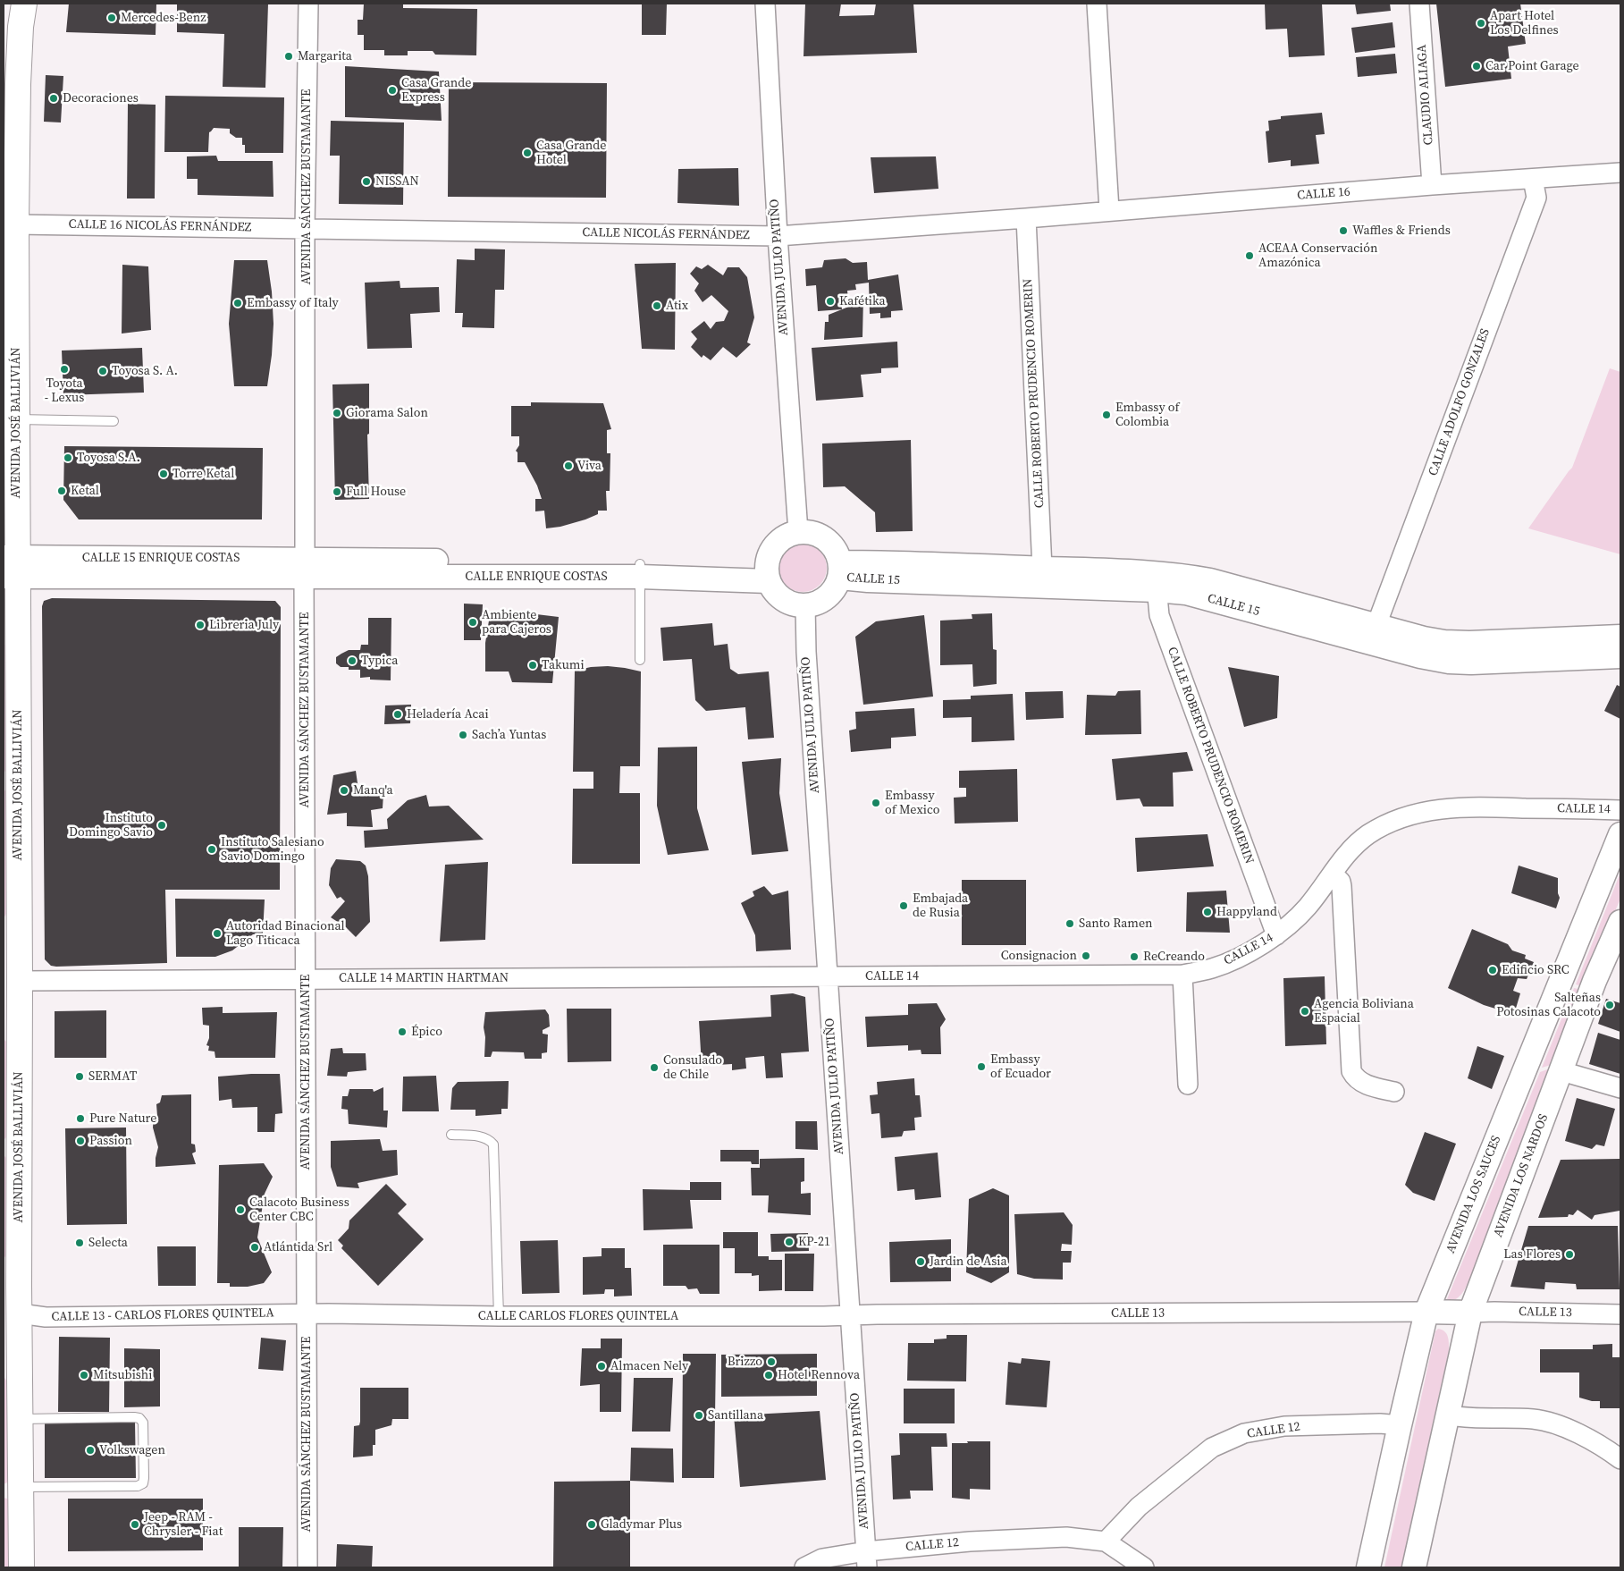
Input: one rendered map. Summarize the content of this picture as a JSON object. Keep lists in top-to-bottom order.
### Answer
{
  "streets": {
    "main road": ["AVENIDA JOSÉ BALLIVIÁN"],
    "street": [
      "CLAUDIO ALIAGA",
      "AVENIDA SÁNCHEZ BUSTAMANTE",
      "CALLE 16",
      "CALLE 16 NICOLÁS FERNÁNDEZ",
      "CALLE NICOLÁS FERNÁNDEZ",
      "AVENIDA JULIO PATIÑO",
      "CALLE ROBERTO PRUDENCIO ROMERIN",
      "CALLE ADOLFO GONZALES",
      "CALLE 15 ENRIQUE COSTAS",
      "CALLE ENRIQUE COSTAS",
      "CALLE 15",
      "CALLE 14",
      "CALLE 14 MARTIN HARTMAN",
      "AVENIDA LOS NARDOS",
      "AVENIDA LOS SAUCES",
      "CALLE 13",
      "CALLE 13 - CARLOS FLORES QUINTELA",
      "CALLE CARLOS FLORES QUINTELA",
      "CALLE 12"
    ]
  },
  "crossings": [
    ["CLAUDIO ALIAGA", "CALLE 16"],
    ["AVENIDA SÁNCHEZ BUSTAMANTE", "CALLE 16 NICOLÁS FERNÁNDEZ"],
    ["AVENIDA SÁNCHEZ BUSTAMANTE", "CALLE NICOLÁS FERNÁNDEZ"],
    ["AVENIDA SÁNCHEZ BUSTAMANTE", "CALLE 15 ENRIQUE COSTAS"],
    ["AVENIDA SÁNCHEZ BUSTAMANTE", "CALLE ENRIQUE COSTAS"],
    ["AVENIDA SÁNCHEZ BUSTAMANTE", "CALLE 14 MARTIN HARTMAN"],
    ["AVENIDA SÁNCHEZ BUSTAMANTE", "CALLE 13 - CARLOS FLORES QUINTELA"],
    ["AVENIDA SÁNCHEZ BUSTAMANTE", "CALLE CARLOS FLORES QUINTELA"],
    ["CALLE 16", "CALLE NICOLÁS FERNÁNDEZ"],
    ["CALLE 16", "CALLE ROBERTO PRUDENCIO ROMERIN"],
    ["CALLE 16", "CALLE ADOLFO GONZALES"],
    ["CALLE 16 NICOLÁS FERNÁNDEZ", "CALLE NICOLÁS FERNÁNDEZ"],
    ["CALLE 16 NICOLÁS FERNÁNDEZ", "AVENIDA JOSÉ BALLIVIÁN"],
    ["CALLE NICOLÁS FERNÁNDEZ", "AVENIDA JULIO PATIÑO"],
    ["CALLE NICOLÁS FERNÁNDEZ", "CALLE ROBERTO PRUDENCIO ROMERIN"],
    ["AVENIDA JULIO PATIÑO", "CALLE ENRIQUE COSTAS"],
    ["AVENIDA JULIO PATIÑO", "CALLE 15"],
    ["AVENIDA JULIO PATIÑO", "CALLE 14"],
    ["AVENIDA JULIO PATIÑO", "CALLE 14 MARTIN HARTMAN"],
    ["AVENIDA JULIO PATIÑO", "CALLE 13"],
    ["AVENIDA JULIO PATIÑO", "CALLE CARLOS FLORES QUINTELA"],
    ["AVENIDA JULIO PATIÑO", "CALLE 12"],
    ["CALLE ROBERTO PRUDENCIO ROMERIN", "CALLE 15"],
    ["CALLE ROBERTO PRUDENCIO ROMERIN", "CALLE 14"],
    ["CALLE ADOLFO GONZALES", "CALLE 15"],
    ["AVENIDA JOSÉ BALLIVIÁN", "CALLE 15 ENRIQUE COSTAS"],
    ["AVENIDA JOSÉ BALLIVIÁN", "CALLE 14 MARTIN HARTMAN"],
    ["AVENIDA JOSÉ BALLIVIÁN", "CALLE 13 - CARLOS FLORES QUINTELA"],
    ["CALLE 15 ENRIQUE COSTAS", "CALLE ENRIQUE COSTAS"],
    ["CALLE ENRIQUE COSTAS", "CALLE 15"],
    ["CALLE 14", "CALLE 14 MARTIN HARTMAN"],
    ["AVENIDA LOS NARDOS", "CALLE 13"],
    ["AVENIDA LOS SAUCES", "CALLE 13"],
    ["AVENIDA LOS SAUCES", "CALLE 12"],
    ["CALLE 13", "CALLE CARLOS FLORES QUINTELA"],
    ["CALLE 13 - CARLOS FLORES QUINTELA", "CALLE CARLOS FLORES QUINTELA"]
  ],
  "places": [
    "Mercedes-Benz",
    "Apart Hotel Los Delfines",
    "Margarita",
    "Car Point Garage",
    "Casa Grande Express",
    "Decoraciones",
    "Casa Grande Hotel",
    "NISSAN",
    "Waffles & Friends",
    "ACEAA Conservación Amazónica",
    "Kafétika",
    "Embassy of Italy",
    "Atix",
    "Toyota - Lexus",
    "Toyosa S. A.",
    "Giorama Salon",
    "Embassy of Colombia",
    "Toyosa S.A.",
    "Viva",
    "Torre Ketal",
    "Ketal",
    "Full House",
    "Ambiente para Cajeros",
    "Libreria July",
    "Typica",
    "Takumi",
    "Heladería Acai",
    "Sach’a Yuntas",
    "Manq'a",
    "Embassy of Mexico",
    "Instituto Domingo Savio",
    "Instituto Salesiano Savio Domingo",
    "Embajada de Rusia",
    "Happyland",
    "Santo Ramen",
    "Autoridad Binacional Lago Titicaca",
    "Consignacion",
    "ReCreando",
    "Edificio SRC",
    "Salteñas Potosinas Calacoto",
    "Agencia Boliviana Espacial",
    "Épico",
    "Embassy of Ecuador",
    "Consulado de Chile",
    "SERMAT",
    "Pure Nature",
    "Passion",
    "Calacoto Business Center CBC",
    "KP-21",
    "Selecta",
    "Atlántida Srl",
    "Las Flores",
    "Jardin de Asia",
    "Brizzo",
    "Almacen Nely",
    "Mitsubishi",
    "Hotel Rennova",
    "Santillana",
    "Volkswagen",
    "Jeep - RAM - Chrysler - Fiat",
    "Gladymar Plus"
  ]
}
